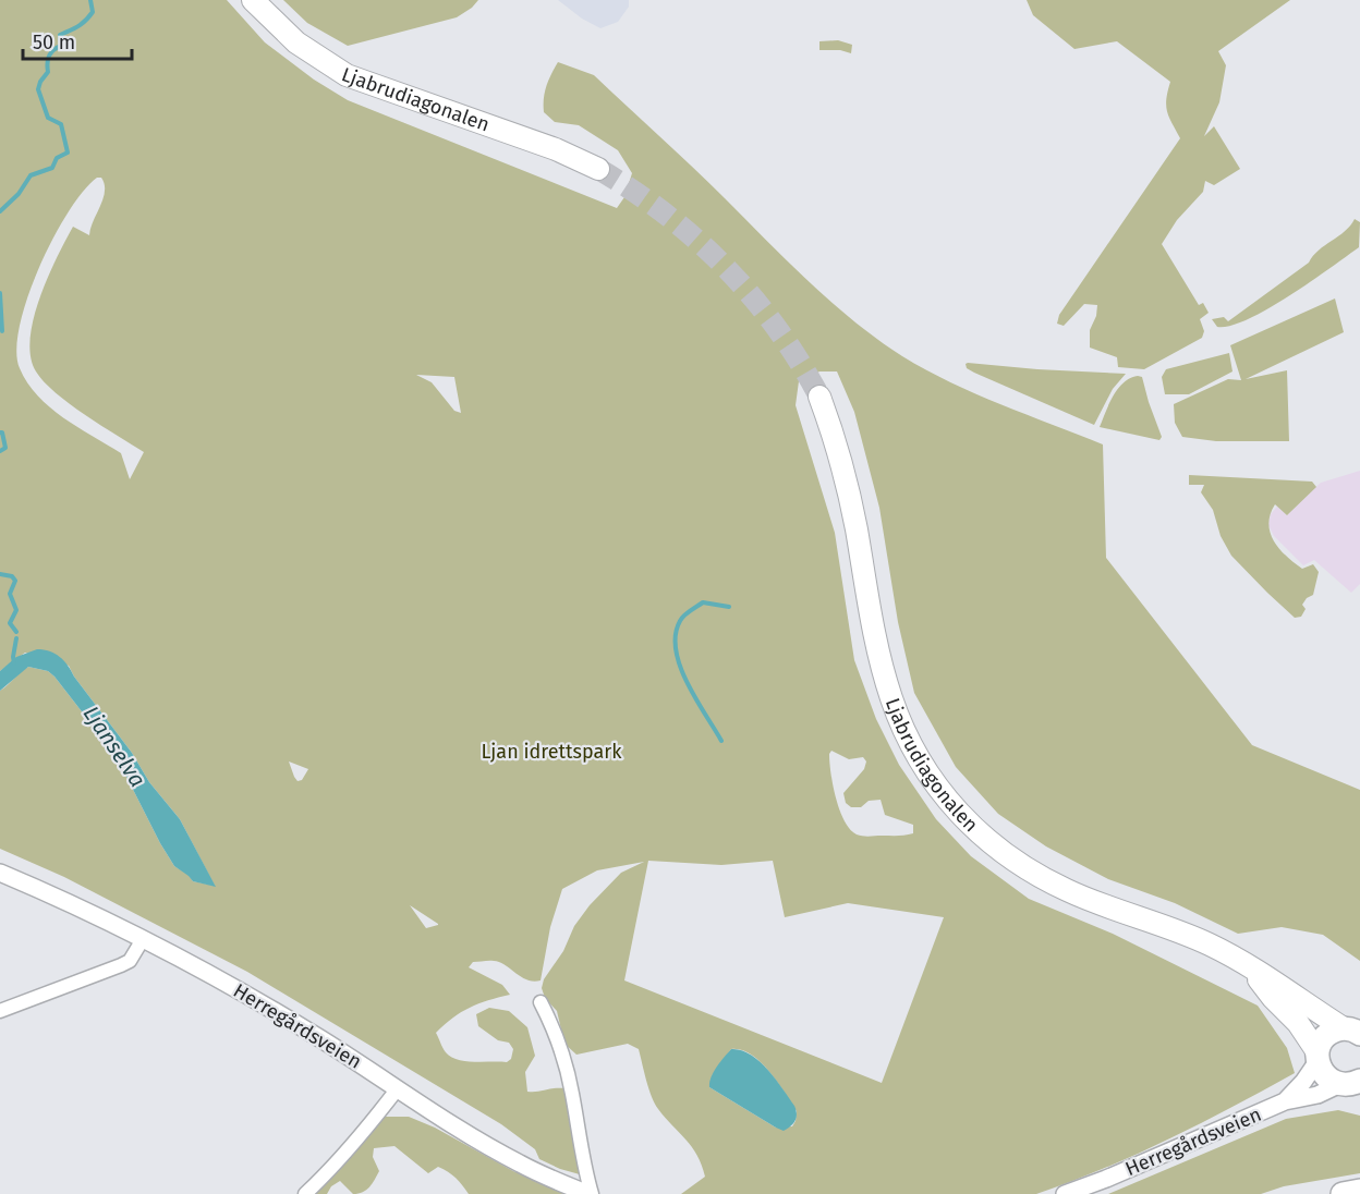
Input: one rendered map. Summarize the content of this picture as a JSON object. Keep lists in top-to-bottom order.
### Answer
{
  "streets": {
    "main road": ["Ljabrudiagonalen"],
    "street": ["Herregårdsveien"]
  },
  "crossings": [
    ["Ljabrudiagonalen", "Herregårdsveien"]
  ],
  "water": ["Ljanselva"],
  "parks": ["Ljan idrettspark"],
  "scale_bar": "50 m"
}
